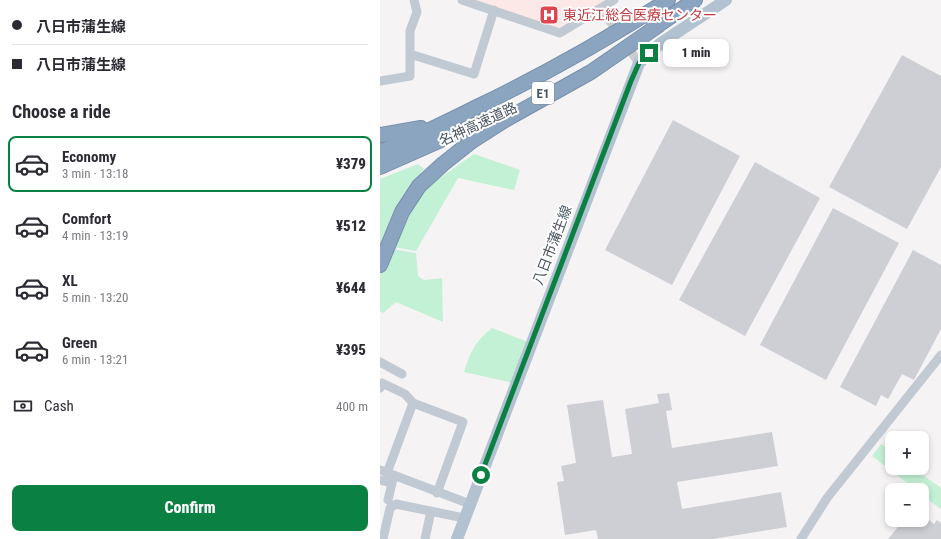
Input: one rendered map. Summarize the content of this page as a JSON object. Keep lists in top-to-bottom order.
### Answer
{
  "streets": {
    "highway": ["E1", "名神高速道路"],
    "main road": ["八日市蒲生線"]
  },
  "places": {
    "hospital": ["東近江総合医療センター"]
  },
  "page": {
    "banner": ["八日市蒲生線", "八日市蒲生線"],
    "bubble": "1 min",
    "heading": "Choose a ride",
    "list": [
      {
        "name": "Economy",
        "note": "3 min · 13:18",
        "value": "¥379"
      },
      {
        "name": "Comfort",
        "note": "4 min · 13:19",
        "value": "¥512"
      },
      {
        "name": "XL",
        "note": "5 min · 13:20",
        "value": "¥644"
      },
      {
        "name": "Green",
        "note": "6 min · 13:21",
        "value": "¥395"
      }
    ],
    "pay": ["Cash", "400 m"],
    "map_buttons": ["+", "−"],
    "buttons": "Confirm"
  }
}
